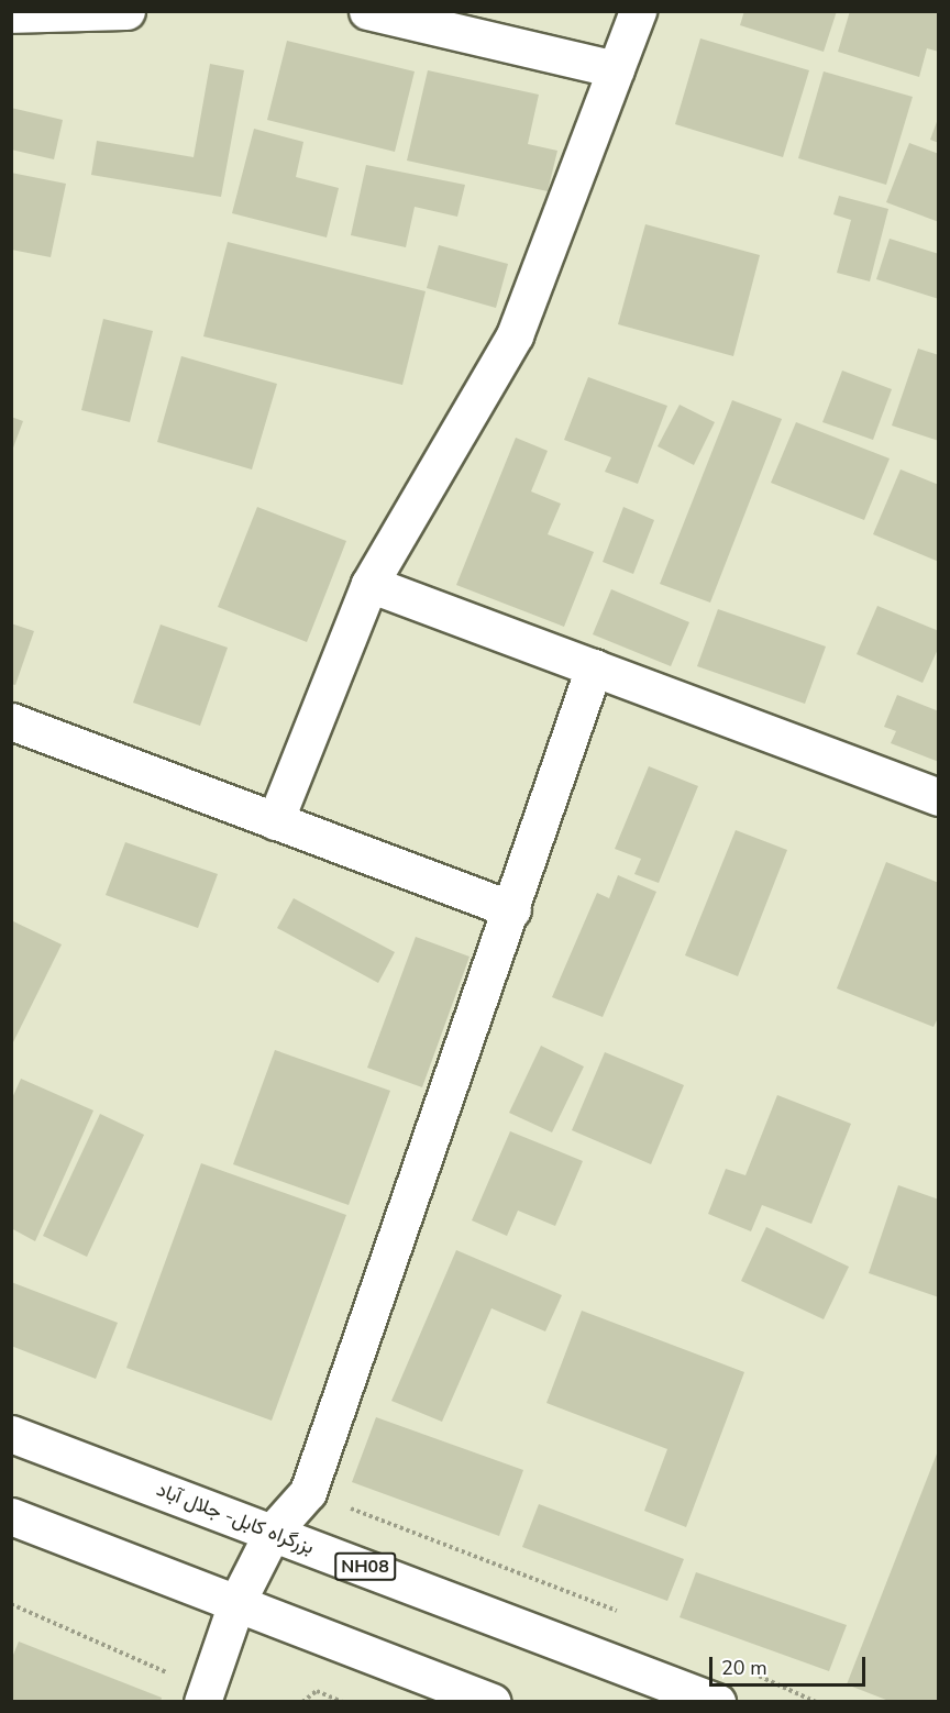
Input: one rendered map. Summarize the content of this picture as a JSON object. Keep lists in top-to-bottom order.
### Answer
{
  "streets": {
    "main road": ["بزرگراه کابل- جلال آباد", "NH08"]
  },
  "scale_bar": "20 m"
}
